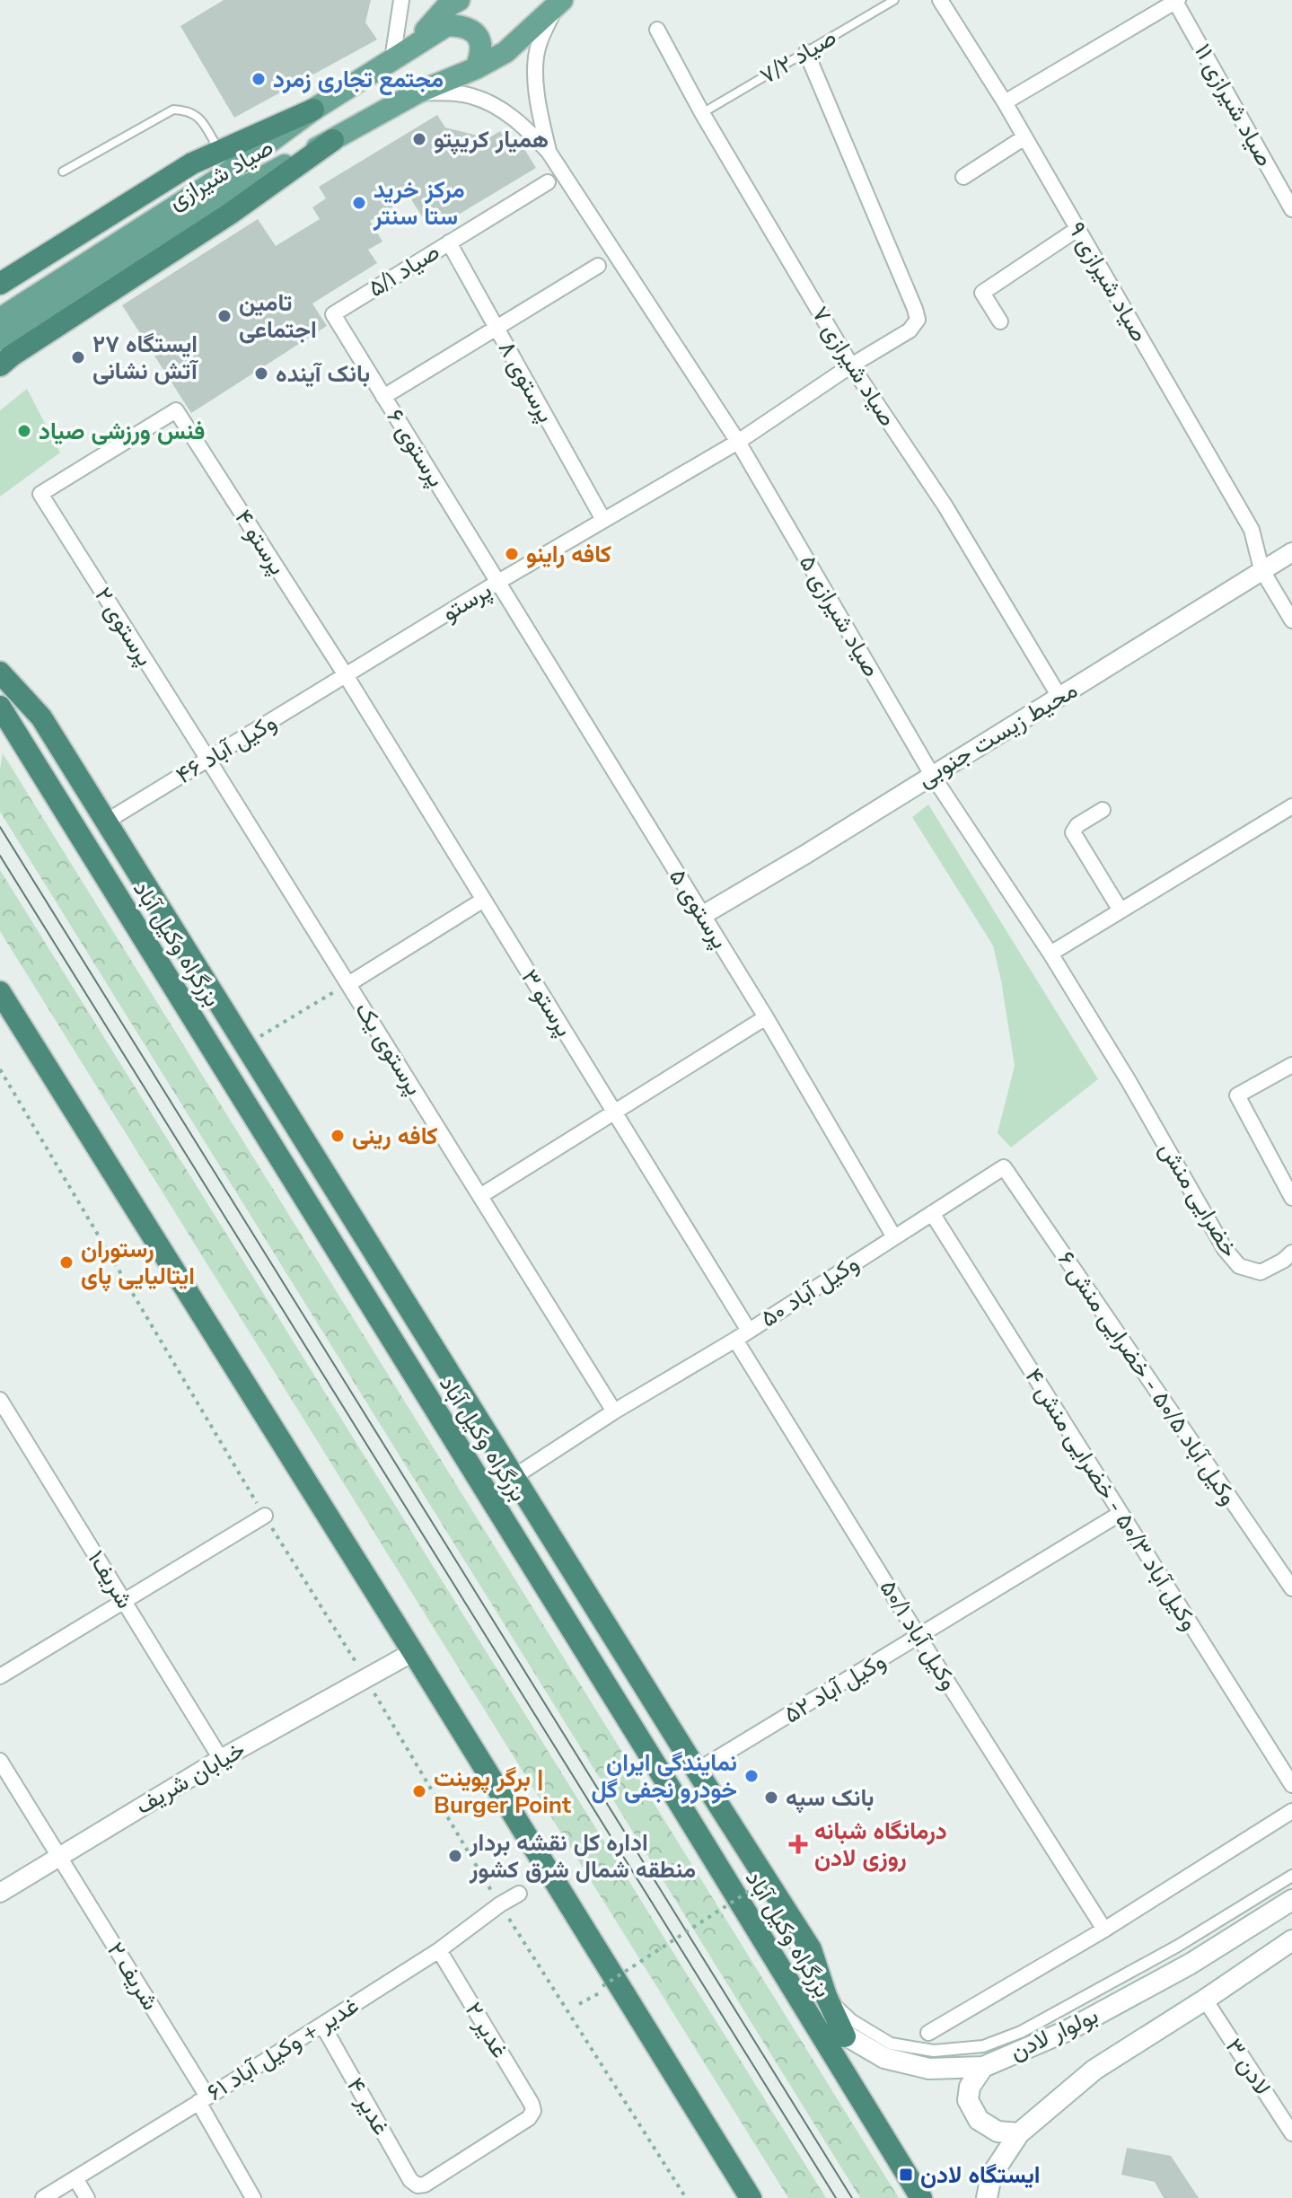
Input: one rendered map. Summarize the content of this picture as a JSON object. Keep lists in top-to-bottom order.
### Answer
{
  "streets": {
    "highway": ["بزرگراه وکیل آباد"],
    "main road": ["صیاد شیرازی", "بولوار لادن"],
    "street": [
      "صیاد شیرازی ۱۱",
      "صیاد ۵/۱",
      "صیاد شیرازی ۹",
      "صیاد شیرازی ۷",
      "پرستوی ۸",
      "پرستوی ۶",
      "پرستو ۴",
      "پرستو",
      "صیاد شیرازی ۵",
      "پرستوی ۲",
      "محیط زیست جنوبی",
      "۴۶ وکیل آباد",
      "پرستوی ۵",
      "پرستو ۳",
      "پرستوی یک",
      "خضرایی منش",
      "۵۰ وکیل آباد",
      "وکیل آباد ۵۰/۵ - خضرایی منش ۶",
      "وکیل آباد ۵۰/۳ - خضرایی منش ۴",
      "شریف١",
      "وکیل آباد ۵۰/۱",
      "۵۲ وکیل آباد",
      "خیابان شریف",
      "شریف ۲",
      "غدیر ۲",
      "غدیر + وکیل آباد ۶۱",
      "لادن ۳",
      "غدیر ۴"
    ],
    "lane": ["صیاد ۷/۲"]
  },
  "crossings": [
    ["صیاد ۷/۲", "صیاد شیرازی ۷"],
    ["صیاد ۷/۲", "پرستو"],
    ["صیاد شیرازی", "صیاد شیرازی ۵"],
    ["صیاد ۵/۱", "پرستوی ۸"],
    ["صیاد ۵/۱", "پرستوی ۶"],
    ["صیاد شیرازی ۹", "محیط زیست جنوبی"],
    ["صیاد شیرازی ۷", "پرستو"],
    ["صیاد شیرازی ۷", "محیط زیست جنوبی"],
    ["پرستوی ۸", "پرستو"],
    ["پرستوی ۶", "پرستو"],
    ["پرستوی ۶", "پرستوی ۵"],
    ["پرستو ۴", "پرستو"],
    ["پرستو ۴", "پرستوی ۲"],
    ["پرستو ۴", "۴۶ وکیل آباد"],
    ["پرستو ۴", "پرستو ۳"],
    ["پرستو", "صیاد شیرازی ۵"],
    ["پرستو", "۴۶ وکیل آباد"],
    ["پرستو", "پرستوی ۵"],
    ["پرستو", "پرستو ۳"],
    ["صیاد شیرازی ۵", "محیط زیست جنوبی"],
    ["صیاد شیرازی ۵", "خضرایی منش"],
    ["پرستوی ۲", "۴۶ وکیل آباد"],
    ["پرستوی ۲", "پرستوی یک"],
    ["محیط زیست جنوبی", "پرستوی ۵"],
    ["۴۶ وکیل آباد", "پرستو ۳"],
    ["۴۶ وکیل آباد", "پرستوی یک"],
    ["پرستوی ۵", "۵۰ وکیل آباد"],
    ["بزرگراه وکیل آباد", "بولوار لادن"],
    ["پرستو ۳", "۵۰ وکیل آباد"],
    ["پرستوی یک", "۵۰ وکیل آباد"],
    ["۵۰ وکیل آباد", "وکیل آباد ۵۰/۵ - خضرایی منش ۶"],
    ["۵۰ وکیل آباد", "وکیل آباد ۵۰/۳ - خضرایی منش ۴"],
    ["۵۰ وکیل آباد", "وکیل آباد ۵۰/۱"],
    ["وکیل آباد ۵۰/۳ - خضرایی منش ۴", "۵۲ وکیل آباد"],
    ["شریف١", "خیابان شریف"],
    ["وکیل آباد ۵۰/۱", "۵۲ وکیل آباد"],
    ["خیابان شریف", "شریف ۲"],
    ["شریف ۲", "غدیر + وکیل آباد ۶۱"],
    ["غدیر ۲", "غدیر + وکیل آباد ۶۱"],
    ["غدیر ۲", "غدیر ۴"],
    ["بولوار لادن", "لادن ۳"],
    ["غدیر + وکیل آباد ۶۱", "غدیر ۴"]
  ],
  "places": {
    "other": [
      "مجتمع تجاری زمرد",
      "همیار کریپتو",
      "مرکز خرید ستا سنتر",
      "تامین اجتماعی",
      "ایستگاه ۲۷ آتش نشانی",
      "بانک آینده",
      "فنس ورزشی صیاد",
      "کافه راینو",
      "کافه رینی",
      "رستوران ایتالیایی پای",
      "نمایندگی ایران خودرو نجفی گل",
      "برگر پوینت | Burger Point",
      "بانک سپه",
      "اداره کل نقشه بردار منطقه شمال شرق کشور"
    ],
    "health": ["درمانگاه شبانه روزی لادن"],
    "transit": ["ایستگاه لادن"]
  }
}
